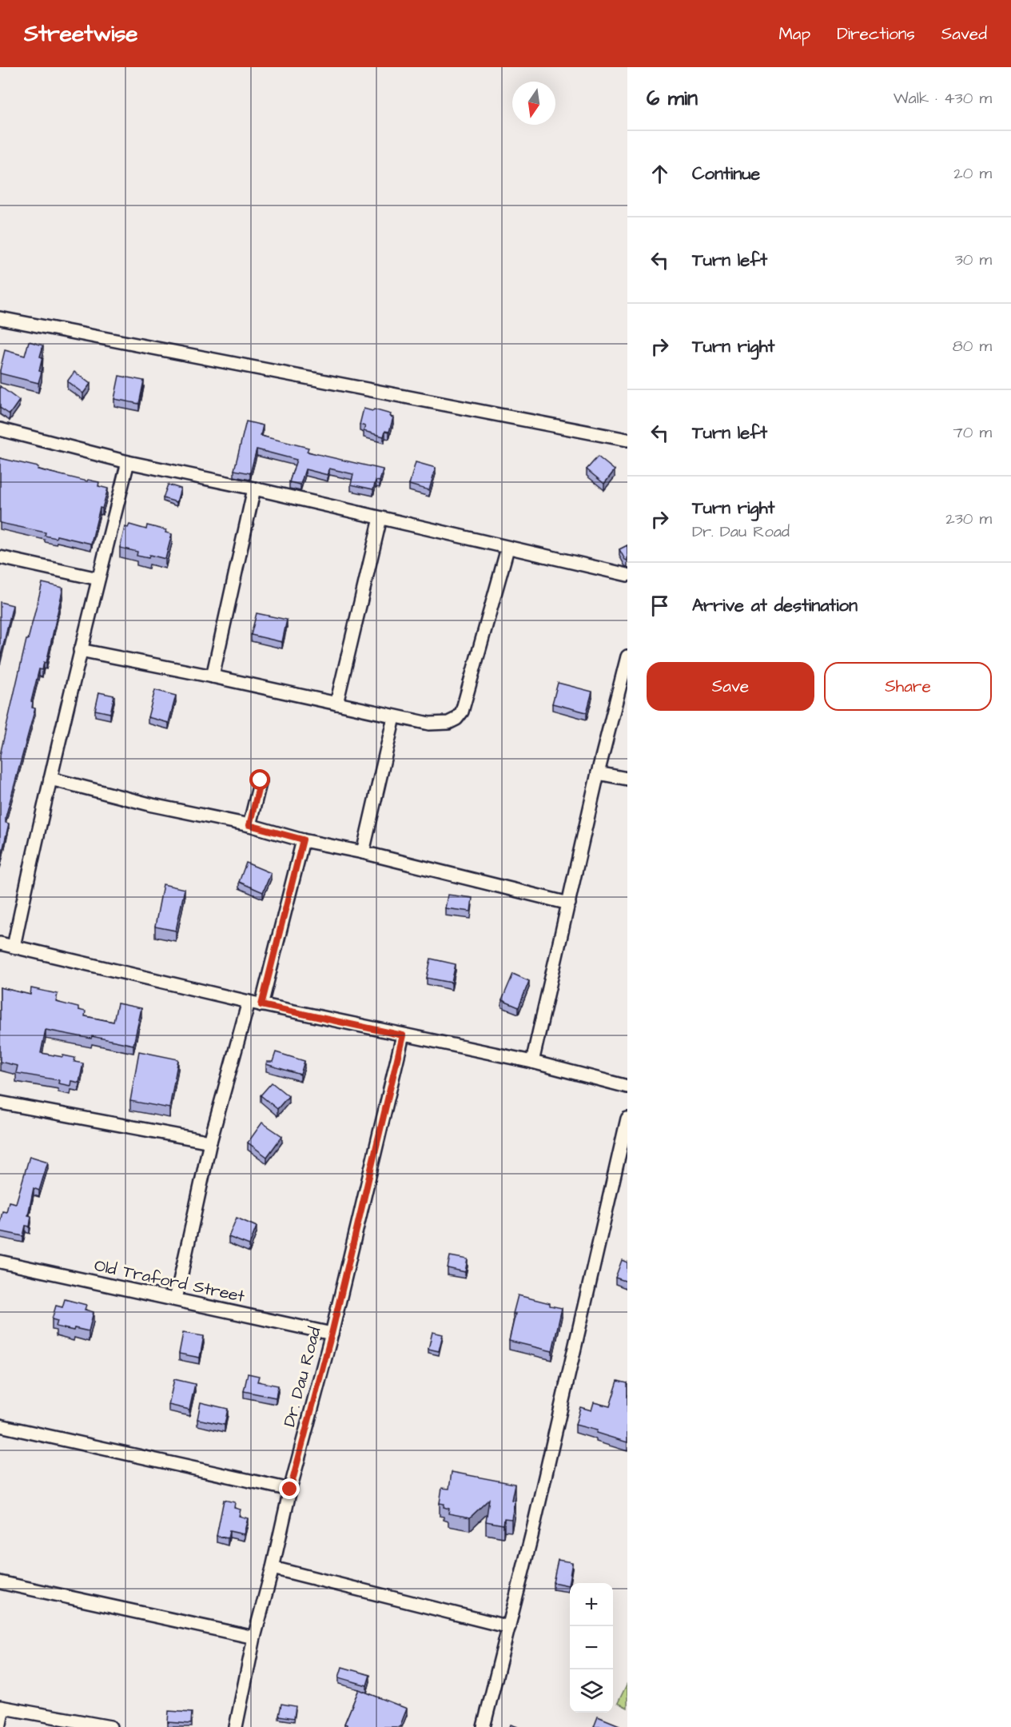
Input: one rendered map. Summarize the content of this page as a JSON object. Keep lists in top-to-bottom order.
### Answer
{
  "streets": {
    "street": ["Old Traford Street", "Dr. Dau Road"]
  },
  "crossings": [
    ["Old Traford Street", "Dr. Dau Road"]
  ],
  "north": "bottom",
  "page": {
    "header": "Streetwise",
    "nav": ["Map", "Directions", "Saved"],
    "heading": ["6 min", "Walk · 430 m"],
    "list": [
      ["Continue", "20 m"],
      ["Turn left", "30 m"],
      ["Turn right", "80 m"],
      ["Turn left", "70 m"],
      ["Turn right", "Dr. Dau Road", "230 m"],
      "Arrive at destination"
    ],
    "buttons": ["Save", "Share"],
    "map_buttons": ["+", "−"]
  }
}
